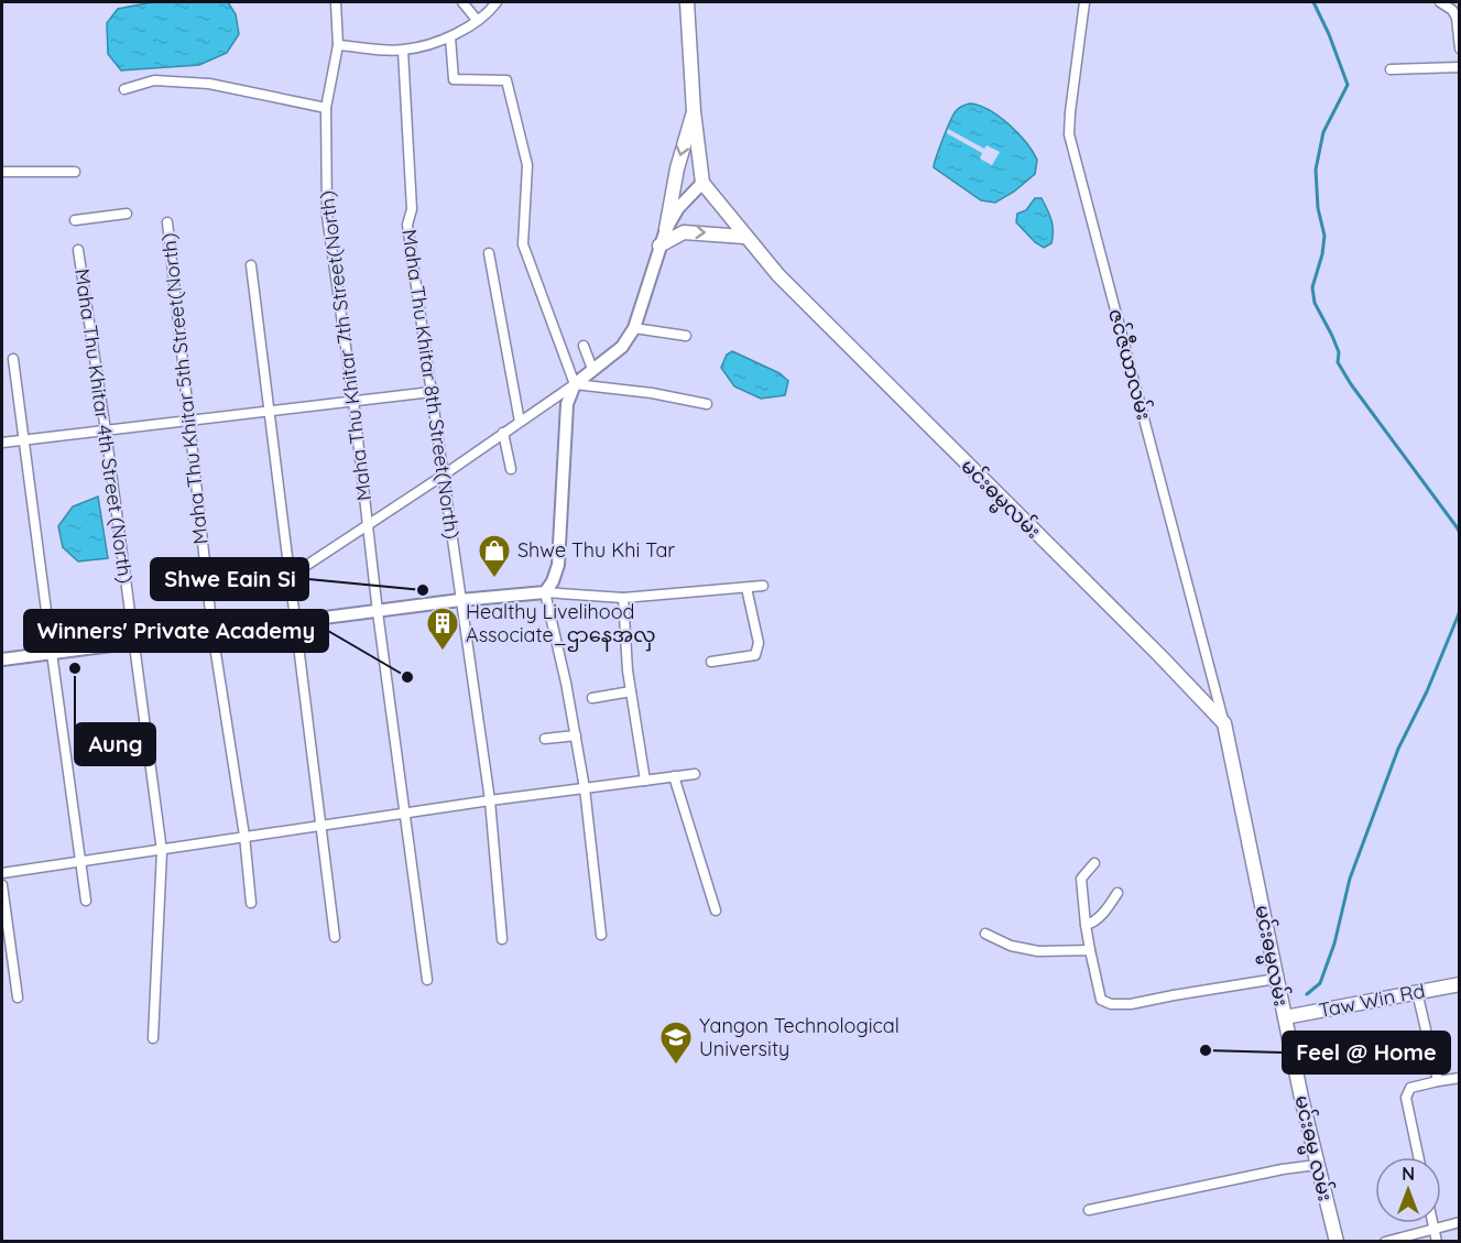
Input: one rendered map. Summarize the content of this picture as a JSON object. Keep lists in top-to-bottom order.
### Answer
{
  "streets": {
    "main road": ["မင်းဓမ္မလမ်း", "Taw Win Rd", "မင်းဓမ္မ လမ်း"],
    "street": [
      "Maha Thu Khitar 7th Street(North)",
      "ဇင်ဇီယာလမ်း",
      "Maha Thu Khitar 8th Street(North)",
      "Maha Thu Khitar 5th Street(North)",
      "Maha Thu Khitar 4th Street (North)"
    ]
  },
  "crossings": [
    ["ဇင်ဇီယာလမ်း", "မင်းဓမ္မလမ်း"],
    ["မင်းဓမ္မလမ်း", "Taw Win Rd"],
    ["မင်းဓမ္မလမ်း", "မင်းဓမ္မ လမ်း"],
    ["Taw Win Rd", "မင်းဓမ္မ လမ်း"]
  ],
  "places": {
    "shop": ["Shwe Thu Khi Tar"],
    "other": [
      "Shwe Eain Si",
      "Aung",
      "Winners' Private Academy",
      "Feel @ Home"
    ],
    "building": ["Healthy Livelihood Associate_ဌာနေအလှ"],
    "school or university": ["Yangon Technological University"]
  },
  "north": "top"
}
